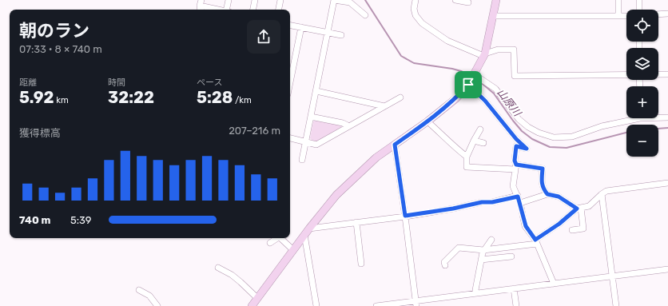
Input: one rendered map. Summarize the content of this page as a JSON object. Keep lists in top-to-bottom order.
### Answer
{
  "water": ["山原川"],
  "page": {
    "map_buttons": ["+", "−"],
    "heading": ["朝のラン", "07:33 · 8 × 740 m"],
    "stats": [
      ["距離", "5.92 km"],
      ["時間", "32:22"],
      ["ペース", "5:28 /km"]
    ],
    "chart": ["獲得標高", "207–216 m"],
    "list": [
      {
        "name": "740 m",
        "note": "5:39"
      }
    ]
  }
}
